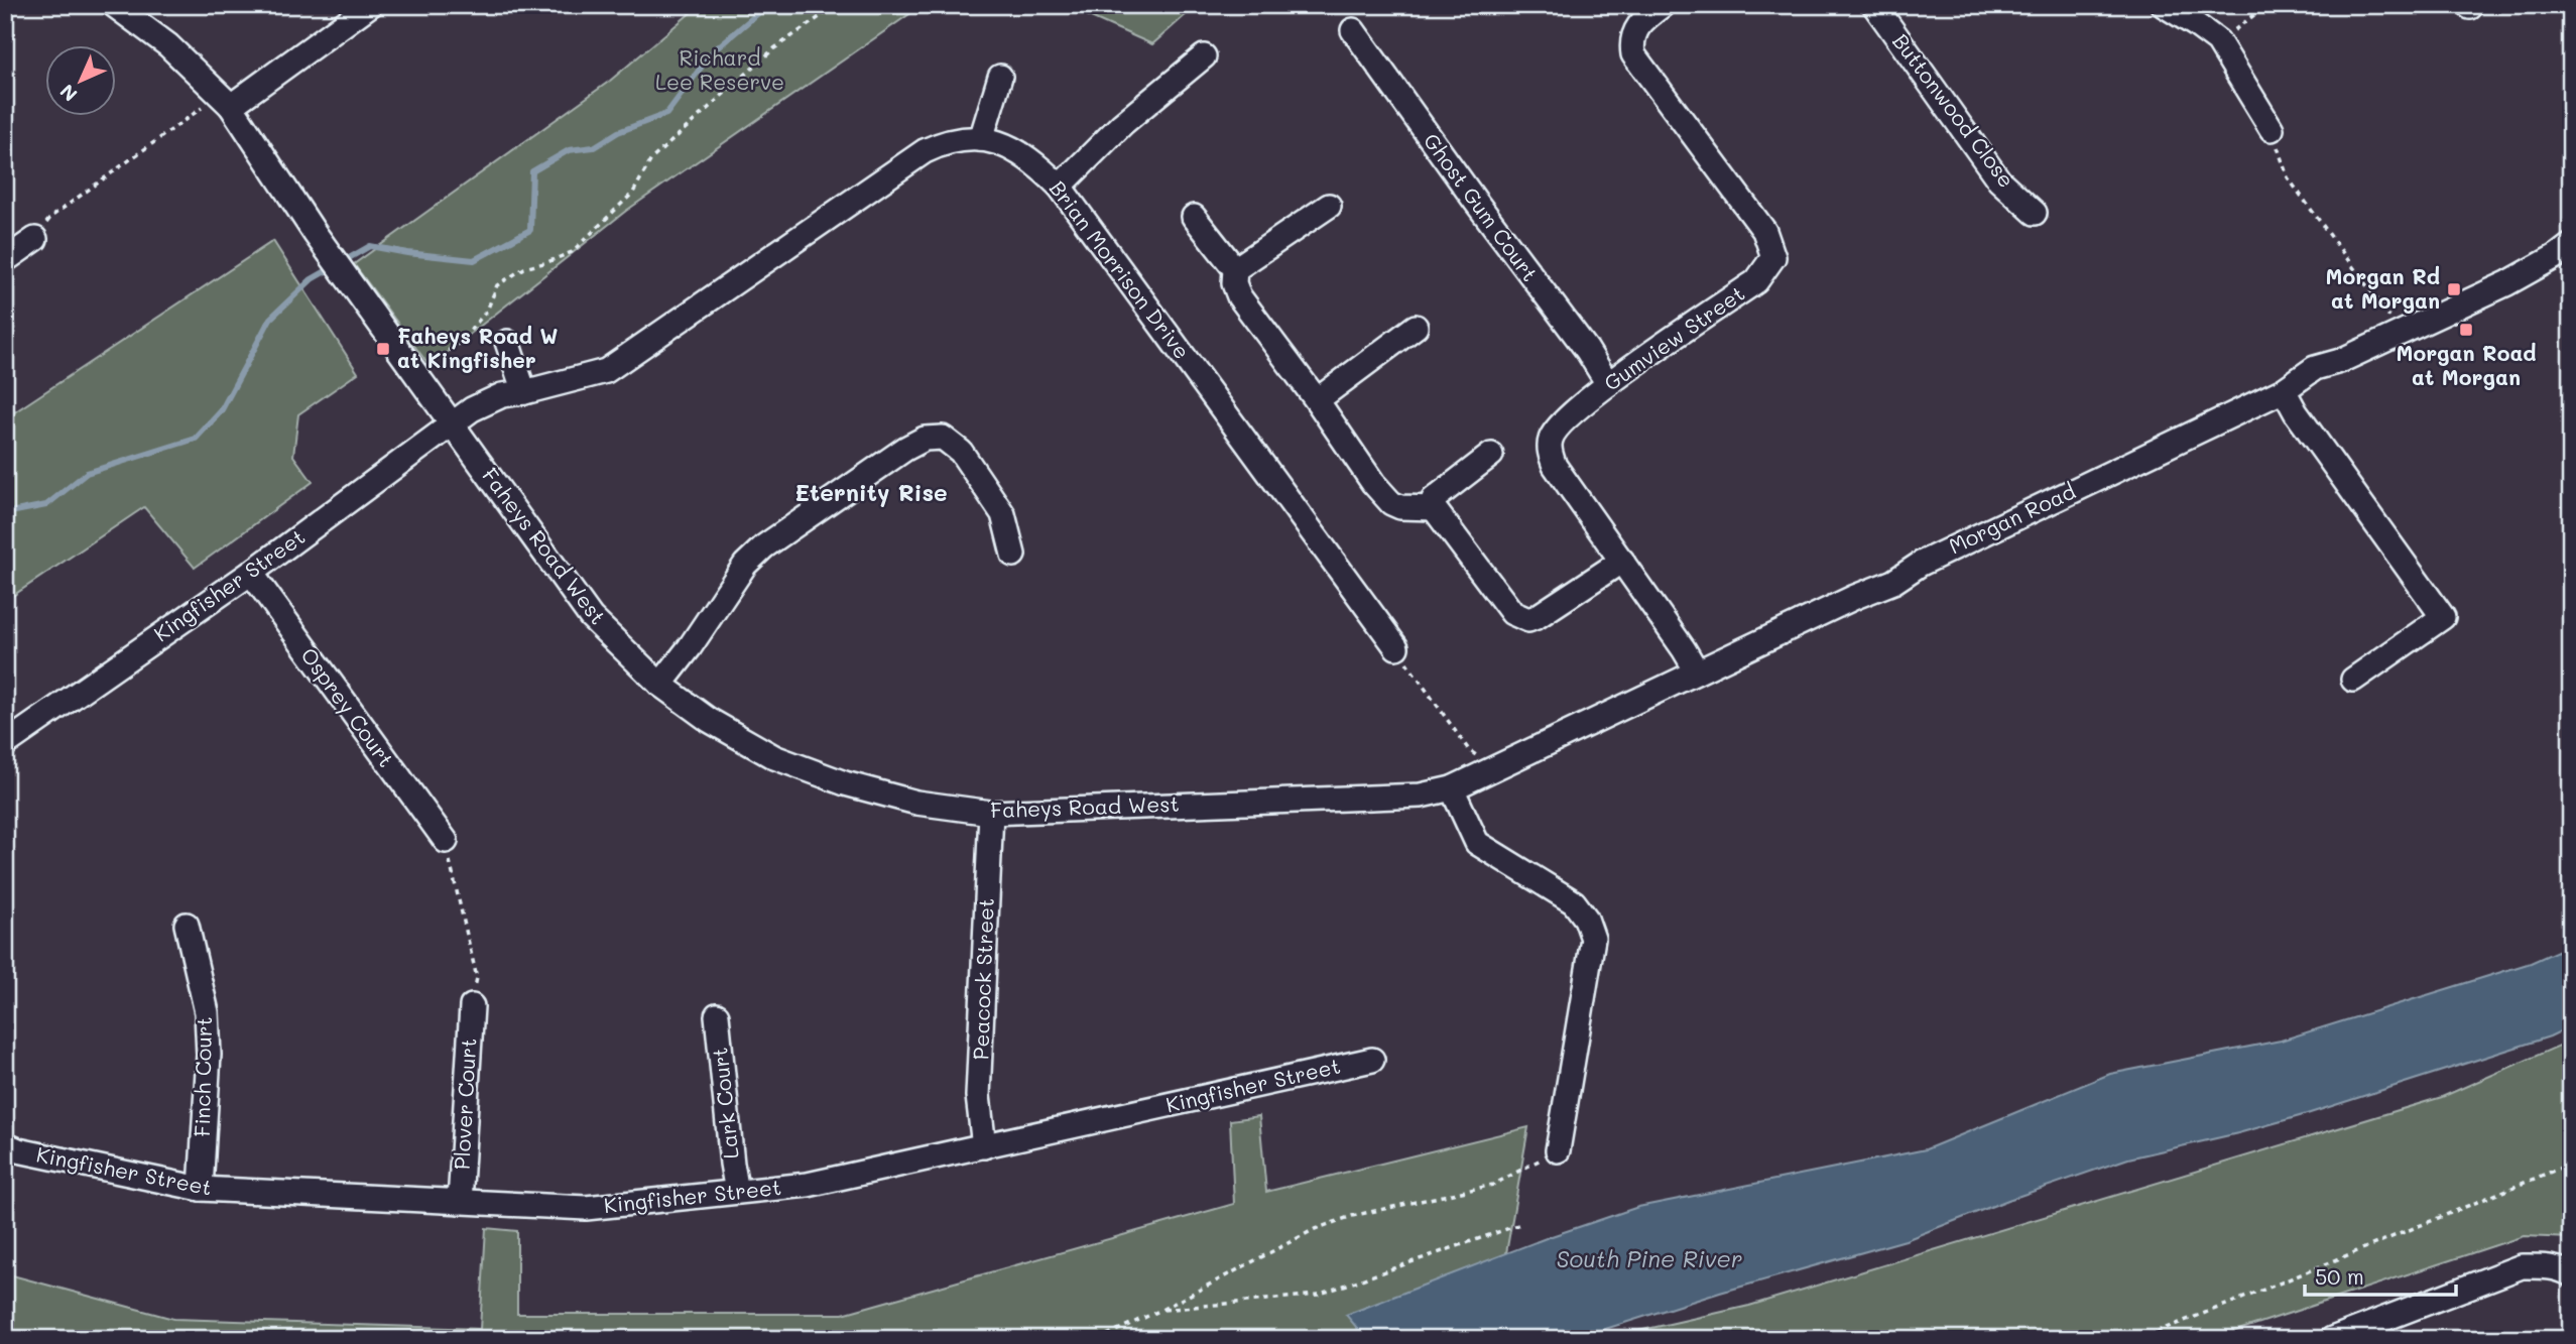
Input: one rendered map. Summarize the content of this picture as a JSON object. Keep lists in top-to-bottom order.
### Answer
{
  "streets": {
    "street": [
      "Buttonwood Close",
      "Ghost Gum Court",
      "Brian Morrison Drive",
      "Gumview Street",
      "Morgan Road",
      "Faheys Road West",
      "Kingfisher Street",
      "Osprey Court",
      "Peacock Street",
      "Finch Court",
      "Lark Court",
      "Plover Court"
    ]
  },
  "crossings": [
    ["Ghost Gum Court", "Gumview Street"],
    ["Brian Morrison Drive", "Faheys Road West"],
    ["Brian Morrison Drive", "Kingfisher Street"],
    ["Gumview Street", "Morgan Road"],
    ["Morgan Road", "Faheys Road West"],
    ["Faheys Road West", "Kingfisher Street"],
    ["Faheys Road West", "Peacock Street"],
    ["Kingfisher Street", "Osprey Court"],
    ["Kingfisher Street", "Peacock Street"],
    ["Kingfisher Street", "Finch Court"],
    ["Kingfisher Street", "Lark Court"],
    ["Kingfisher Street", "Plover Court"]
  ],
  "districts": ["Eternity Rise"],
  "water": ["South Pine River"],
  "parks": ["Richard Lee Reserve"],
  "places": {
    "transit": ["Morgan Rd at Morgan", "Morgan Road at Morgan", "Faheys Road W at Kingfisher"]
  },
  "scale_bar": "50 m",
  "north": "bottom left"
}
